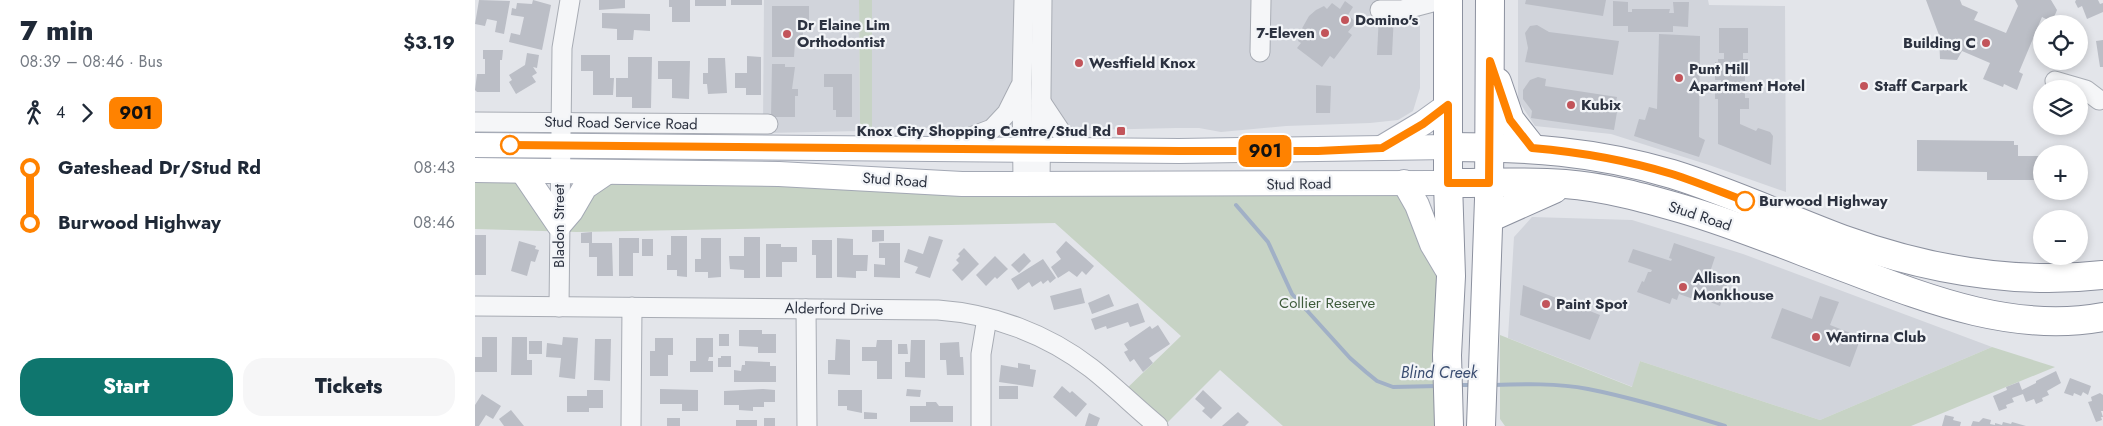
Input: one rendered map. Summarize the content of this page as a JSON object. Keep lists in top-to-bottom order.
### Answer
{
  "streets": {
    "highway": ["Stud Road"],
    "street": ["Stud Road Service Road", "Bladon Street", "Alderford Drive"]
  },
  "crossings": [
    ["Stud Road Service Road", "Stud Road"],
    ["Stud Road Service Road", "Bladon Street"],
    ["Stud Road", "Bladon Street"],
    ["Bladon Street", "Alderford Drive"]
  ],
  "water": ["Blind Creek"],
  "parks": ["Collier Reserve"],
  "places": {
    "other": [
      "Domino's",
      "7-Eleven",
      "Dr Elaine Lim Orthodontist",
      "Building C",
      "Westfield Knox",
      "Punt Hill Apartment Hotel",
      "Staff Carpark",
      "Kubix",
      "Burwood Highway",
      "Allison Monkhouse",
      "Paint Spot",
      "Wantirna Club"
    ],
    "transit": ["Knox City Shopping Centre/Stud Rd"]
  },
  "lines": ["bus line 901"],
  "page": {
    "heading": ["7 min", "08:39 – 08:46 · Bus", "$3.19"],
    "on_map": "901",
    "map_buttons": ["+", "−"],
    "legs": ["4", "901"],
    "list": [
      {
        "name": "Gateshead Dr/Stud Rd",
        "value": "08:43"
      },
      {
        "name": "Burwood Highway",
        "value": "08:46"
      }
    ],
    "buttons": ["Start", "Tickets"]
  }
}
